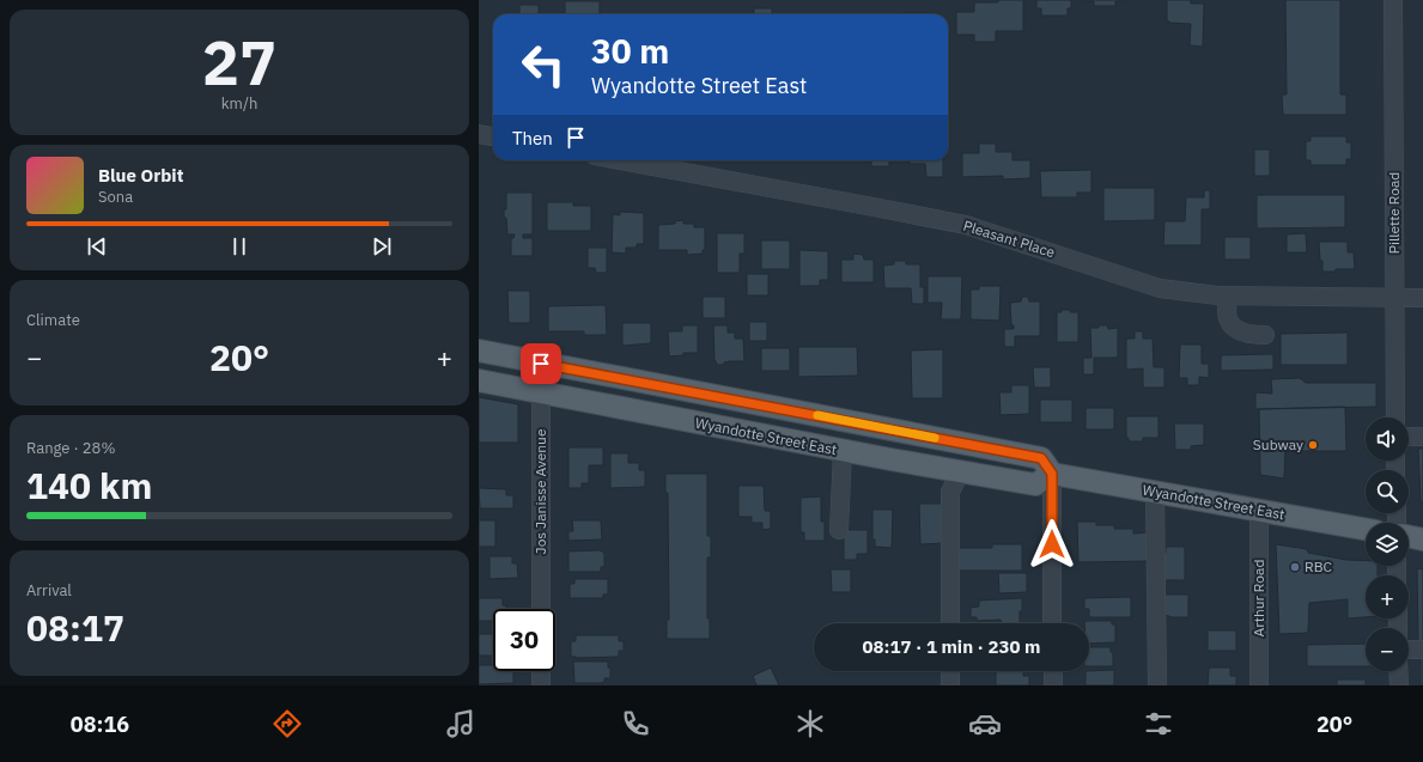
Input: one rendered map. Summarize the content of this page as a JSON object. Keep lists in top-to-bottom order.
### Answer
{
  "streets": {
    "main road": ["Wyandotte Street East"],
    "street": [
      "Pillette Road",
      "Pleasant Place",
      "Jos Janisse Avenue",
      "Arthur Road"
    ]
  },
  "crossings": [
    ["Pillette Road", "Pleasant Place"],
    ["Wyandotte Street East", "Jos Janisse Avenue"],
    ["Wyandotte Street East", "Arthur Road"]
  ],
  "places": ["Subway", "RBC"],
  "page": {
    "tile": [
      ["27", "km/h"],
      "Climate",
      ["Range · 28%", "140 km"],
      ["Arrival", "08:17"]
    ],
    "turn": ["30 m", "Wyandotte Street East"],
    "then": "Then",
    "song": ["Blue Orbit", "Sona"],
    "heat": ["−", "20°", "+"],
    "map_buttons": ["+", "−"],
    "limit": "30",
    "trip": "08:17 · 1 min · 230 m",
    "tabs": ["08:16", "20°"]
  }
}
